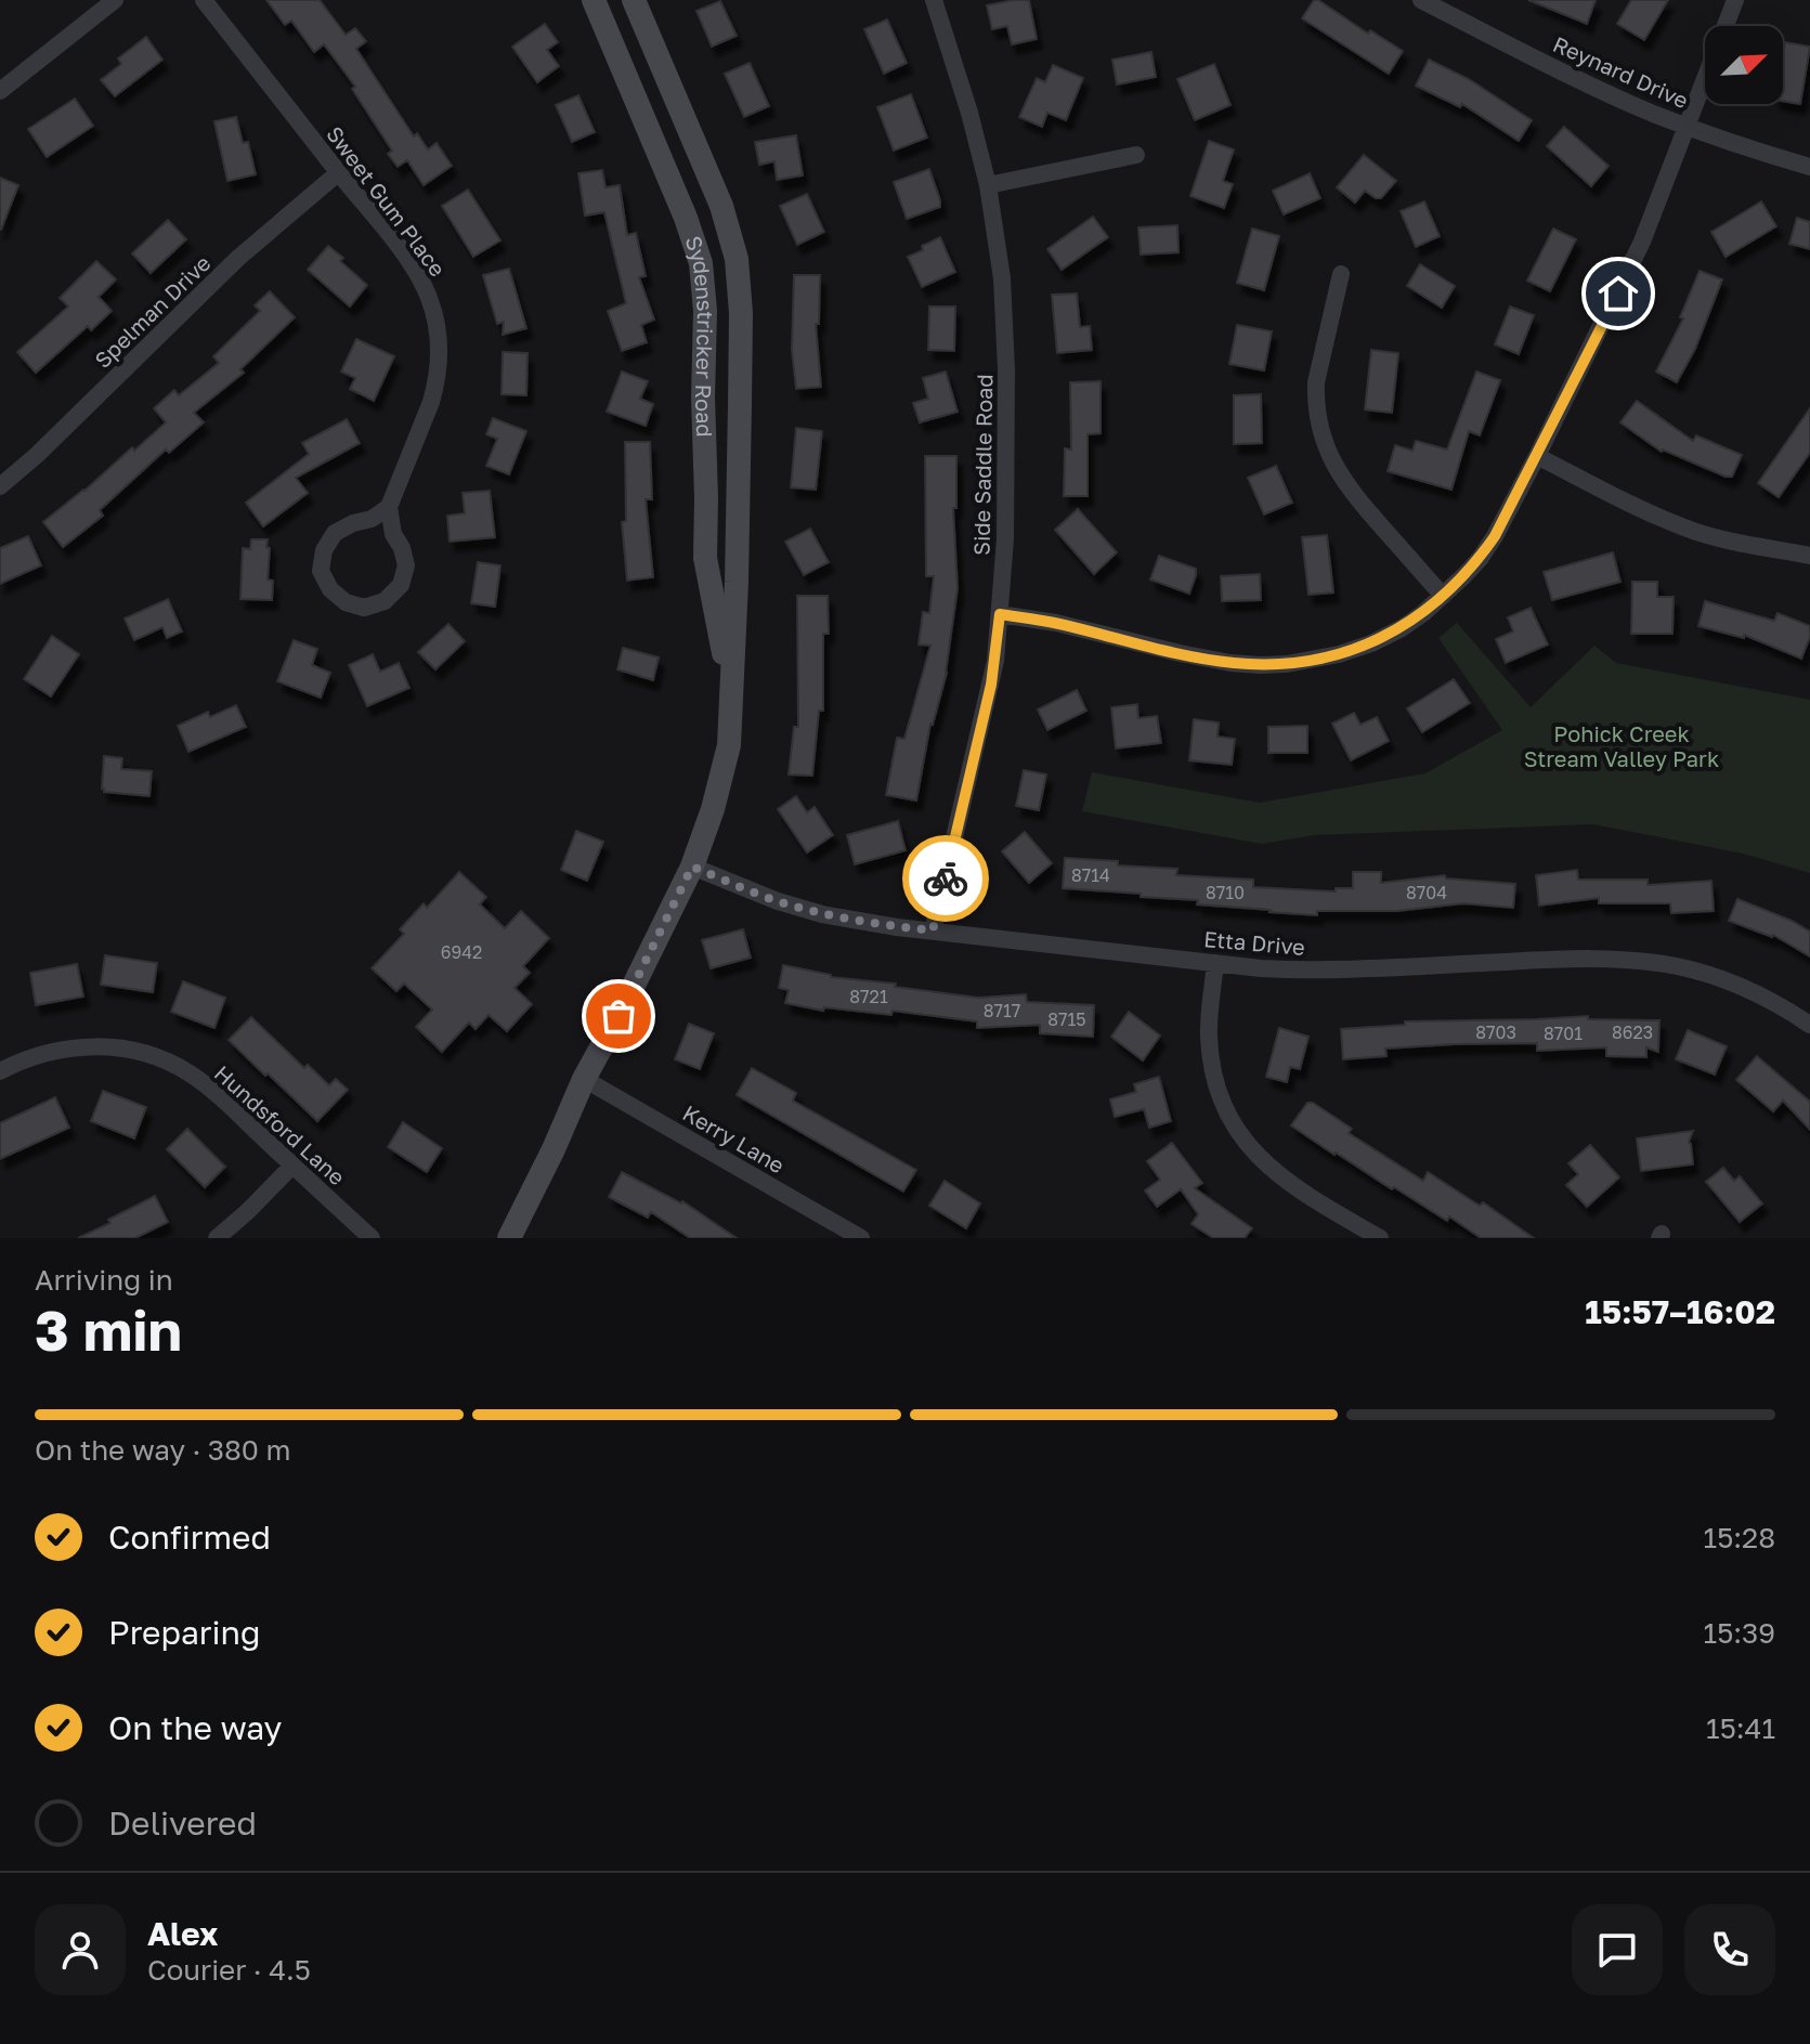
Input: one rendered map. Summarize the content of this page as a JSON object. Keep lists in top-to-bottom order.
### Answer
{
  "streets": {
    "main road": ["Sydenstricker Road"],
    "street": [
      "Reynard Drive",
      "Sweet Gum Place",
      "Spelman Drive",
      "Side Saddle Road",
      "Etta Drive",
      "Hundsford Lane",
      "Kerry Lane"
    ]
  },
  "crossings": [
    ["Sweet Gum Place", "Spelman Drive"],
    ["Sydenstricker Road", "Etta Drive"],
    ["Sydenstricker Road", "Kerry Lane"],
    ["Side Saddle Road", "Etta Drive"]
  ],
  "parks": ["Pohick Creek Stream Valley Park"],
  "house_numbers": [
    "8714",
    "8710",
    "8704",
    "6942",
    "8721",
    "8717",
    "8715",
    "8703",
    "8623",
    "8701"
  ],
  "north": "top right",
  "page": {
    "heading": ["3 min", "Arriving in", "15:57–16:02"],
    "panel": ["Alex", "Courier · 4.5"],
    "bar": "On the way · 380 m",
    "list": [
      ["Confirmed", "15:28"],
      ["Preparing", "15:39"],
      ["On the way", "15:41"],
      "Delivered"
    ]
  }
}
